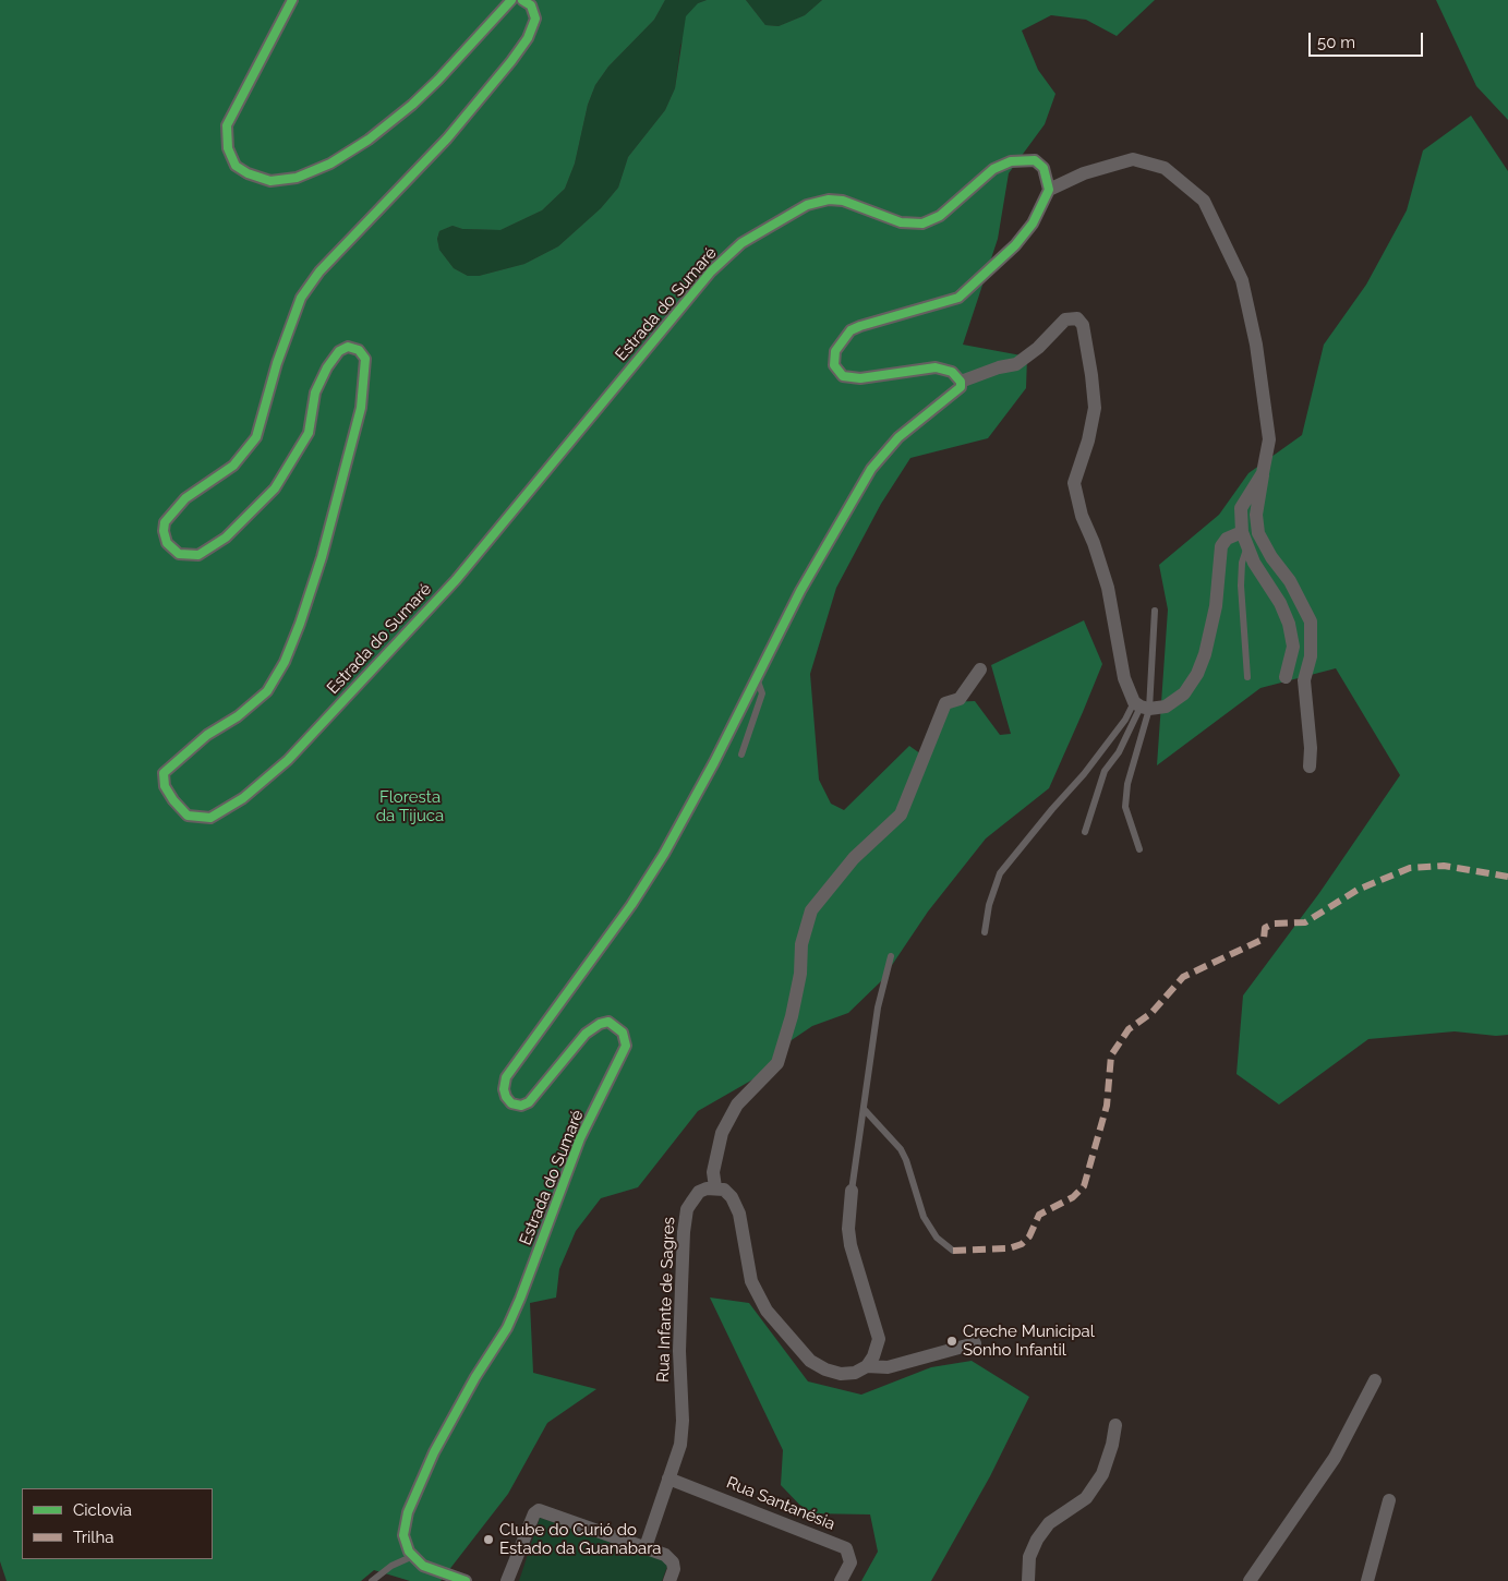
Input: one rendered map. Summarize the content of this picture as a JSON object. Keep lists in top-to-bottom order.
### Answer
{
  "streets": {
    "street": ["Estrada do Sumaré", "Rua Infante de Sagres", "Rua Santanésia"]
  },
  "crossings": [
    ["Rua Infante de Sagres", "Rua Santanésia"]
  ],
  "parks": ["Floresta da Tijuca"],
  "places": ["Creche Municipal Sonho Infantil", "Clube do Curió do Estado da Guanabara"],
  "legend": ["Ciclovia", "Trilha"],
  "scale_bar": "50 m"
}
